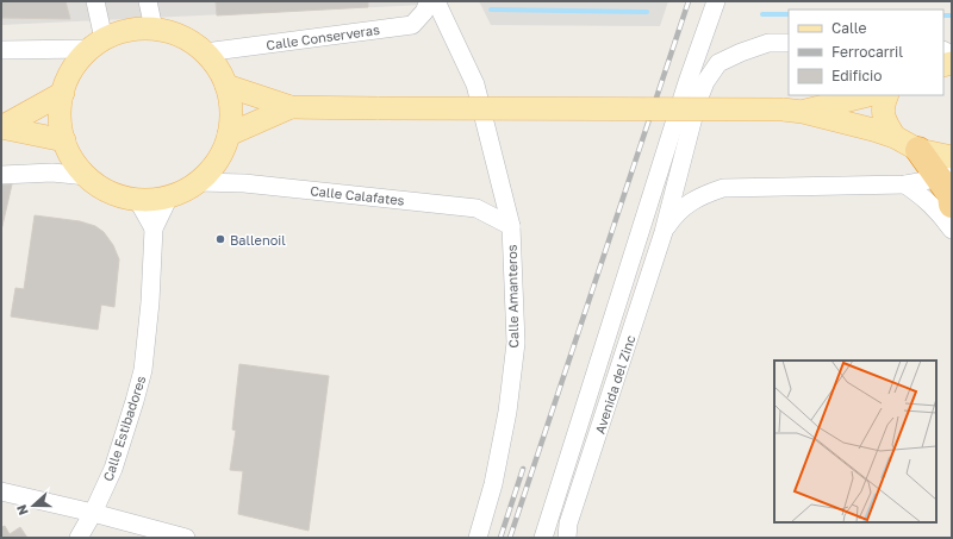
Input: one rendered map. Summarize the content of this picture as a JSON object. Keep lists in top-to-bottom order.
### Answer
{
  "streets": {
    "street": [
      "Calle Conserveras",
      "Calle Calafates",
      "Calle Amanteros",
      "Avenida del Zinc",
      "Calle Estibadores"
    ]
  },
  "crossings": [
    ["Calle Calafates", "Calle Amanteros"]
  ],
  "places": ["Ballenoil"],
  "legend": ["Calle", "Ferrocarril", "Edificio"],
  "north": "left"
}
